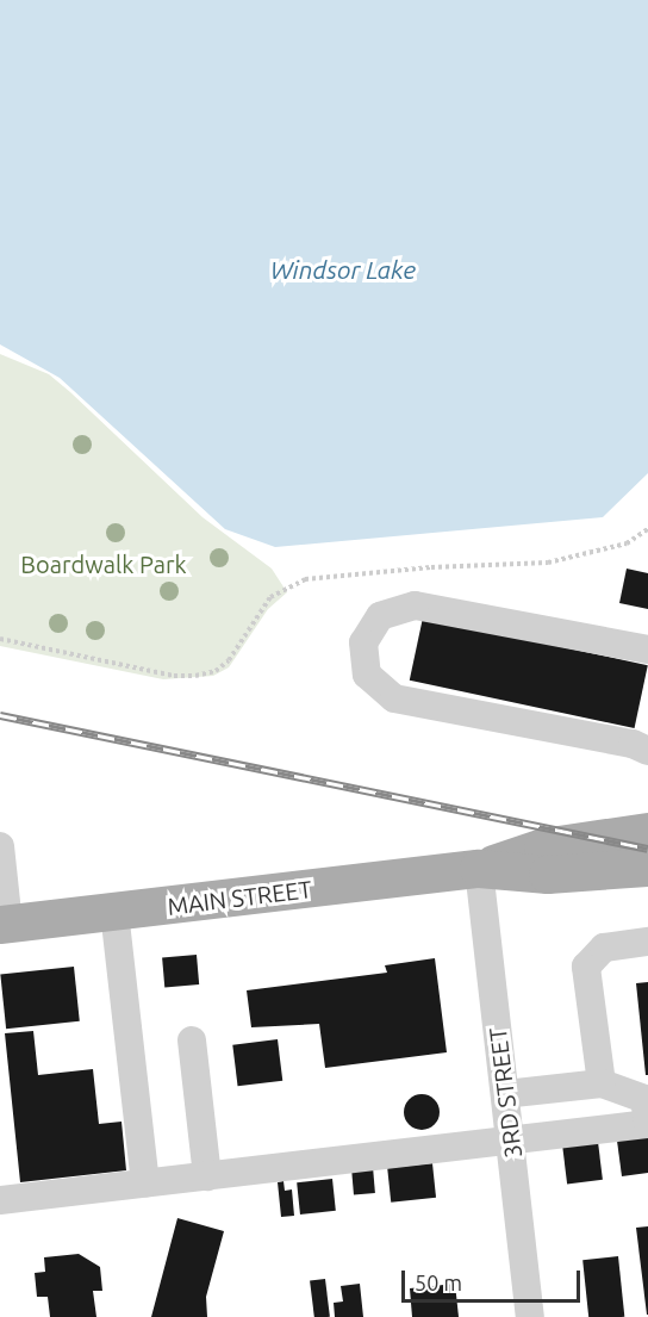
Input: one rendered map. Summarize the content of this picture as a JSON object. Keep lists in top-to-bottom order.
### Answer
{
  "streets": {
    "main road": ["MAIN STREET"],
    "street": ["3RD STREET"]
  },
  "crossings": [
    ["MAIN STREET", "3RD STREET"]
  ],
  "water": ["Windsor Lake"],
  "parks": ["Boardwalk Park"],
  "scale_bar": "50 m"
}
